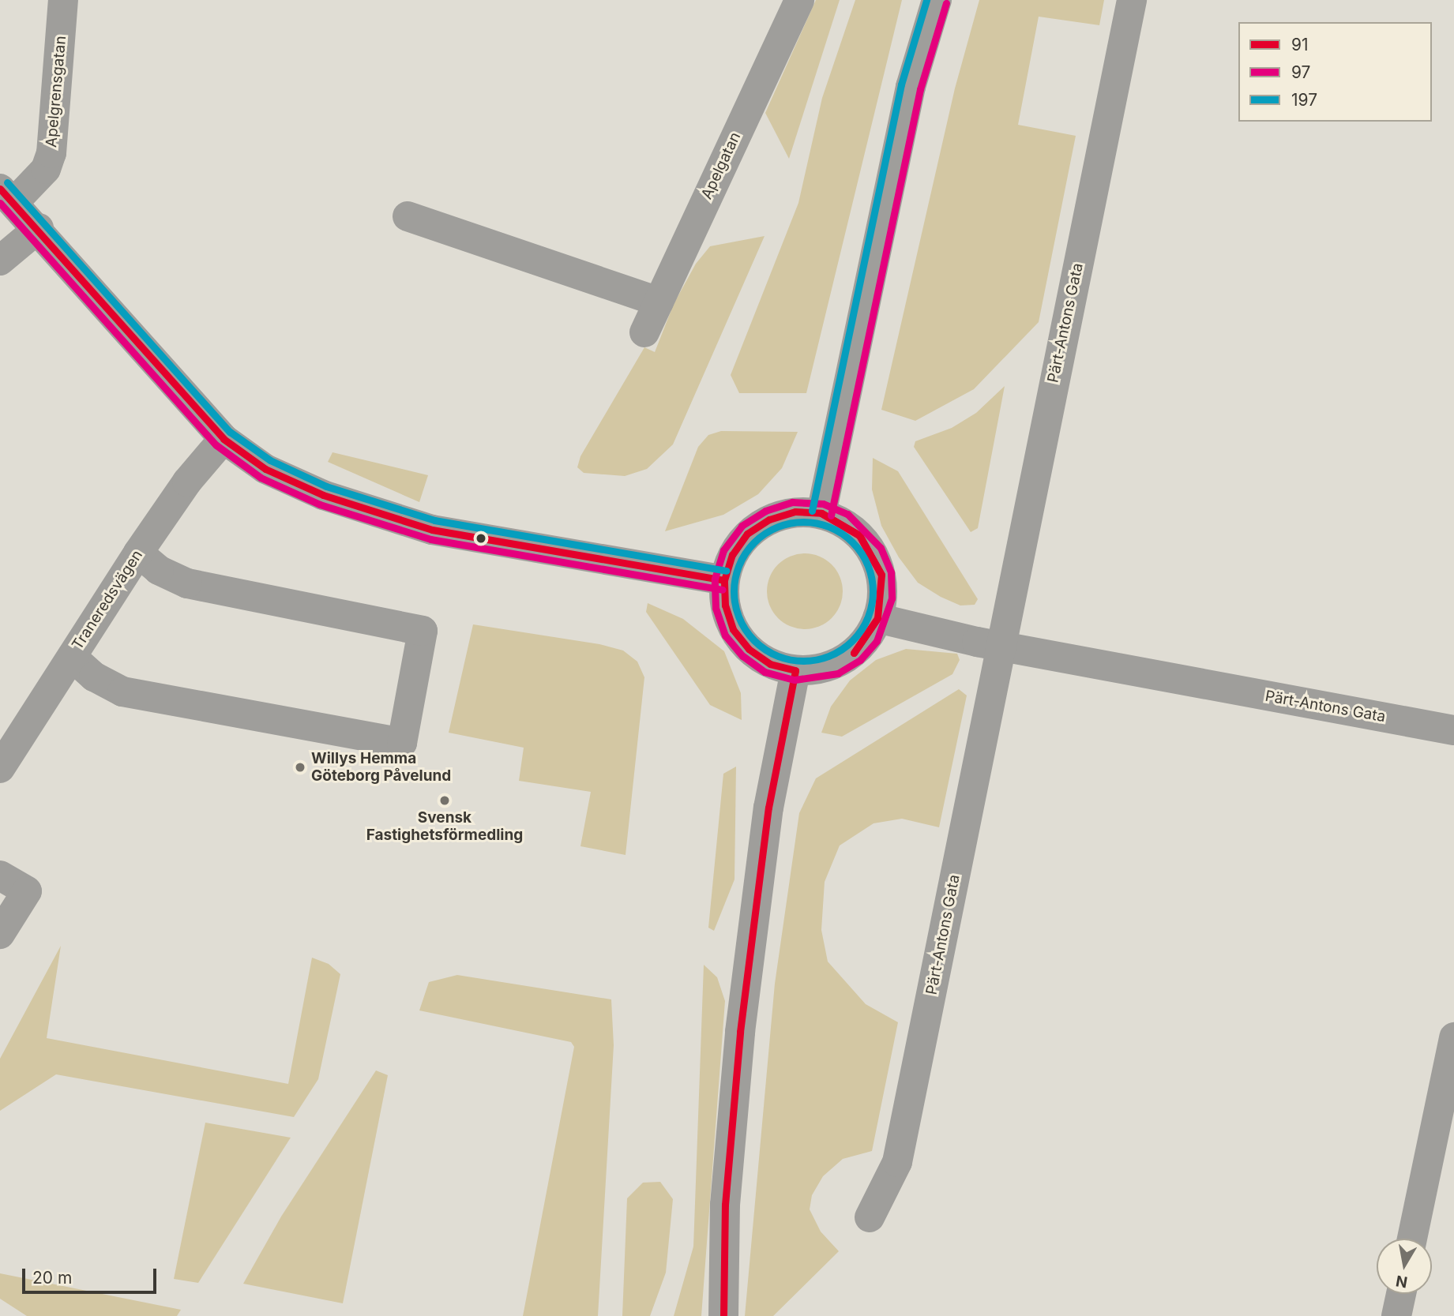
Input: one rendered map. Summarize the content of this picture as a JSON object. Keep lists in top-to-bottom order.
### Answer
{
  "streets": {
    "street": [
      "Apelgrensgatan",
      "Apelgatan",
      "Pärt-Antons Gata",
      "Traneredsvägen"
    ]
  },
  "places": ["Willys Hemma Göteborg Påvelund", "Svensk Fastighetsförmedling"],
  "lines": ["transit line 197", "transit line 97", "transit line 91"],
  "legend": ["91", "97", "197"],
  "scale_bar": "20 m",
  "north": "bottom"
}
